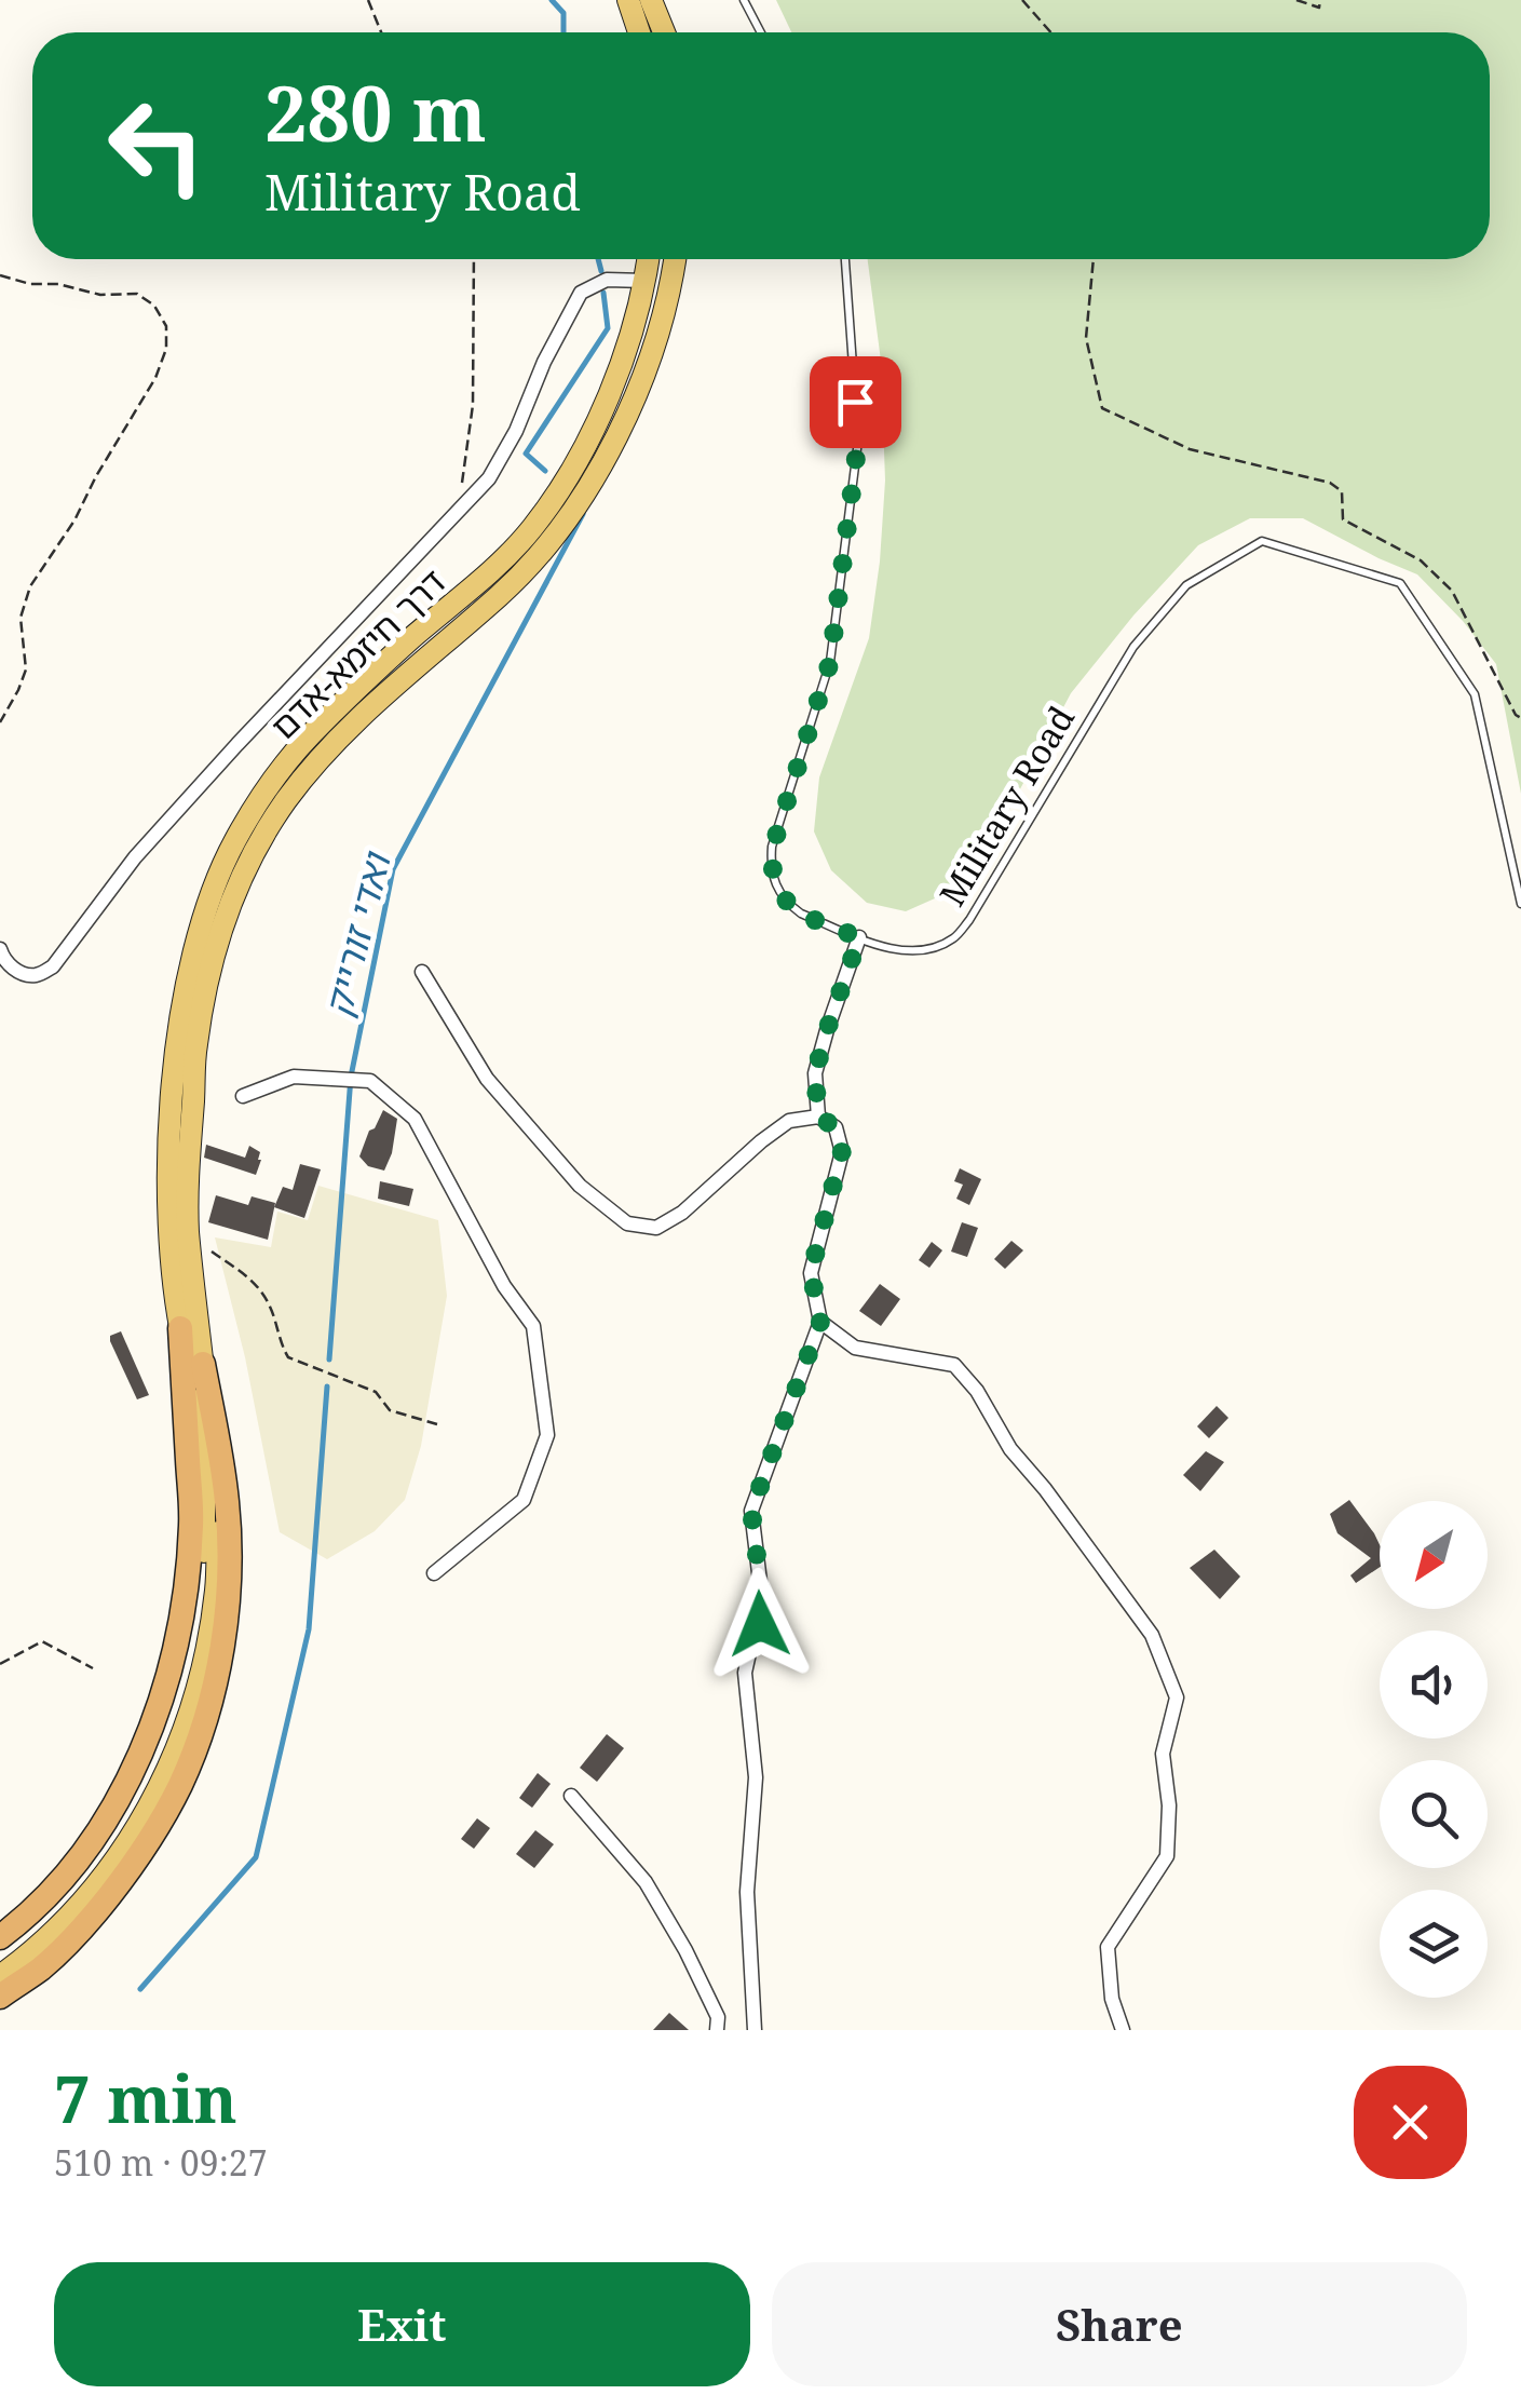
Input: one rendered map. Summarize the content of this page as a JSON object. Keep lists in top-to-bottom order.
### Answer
{
  "streets": {
    "main road": ["דרך חיזמא-אדם"],
    "lane": ["Military Road"]
  },
  "water": ["ואדי זורייק"],
  "north": "bottom left",
  "page": {
    "turn": ["280 m", "Military Road"],
    "heading": ["7 min", "510 m · 09:27"],
    "buttons": ["Exit", "Share"]
  }
}
